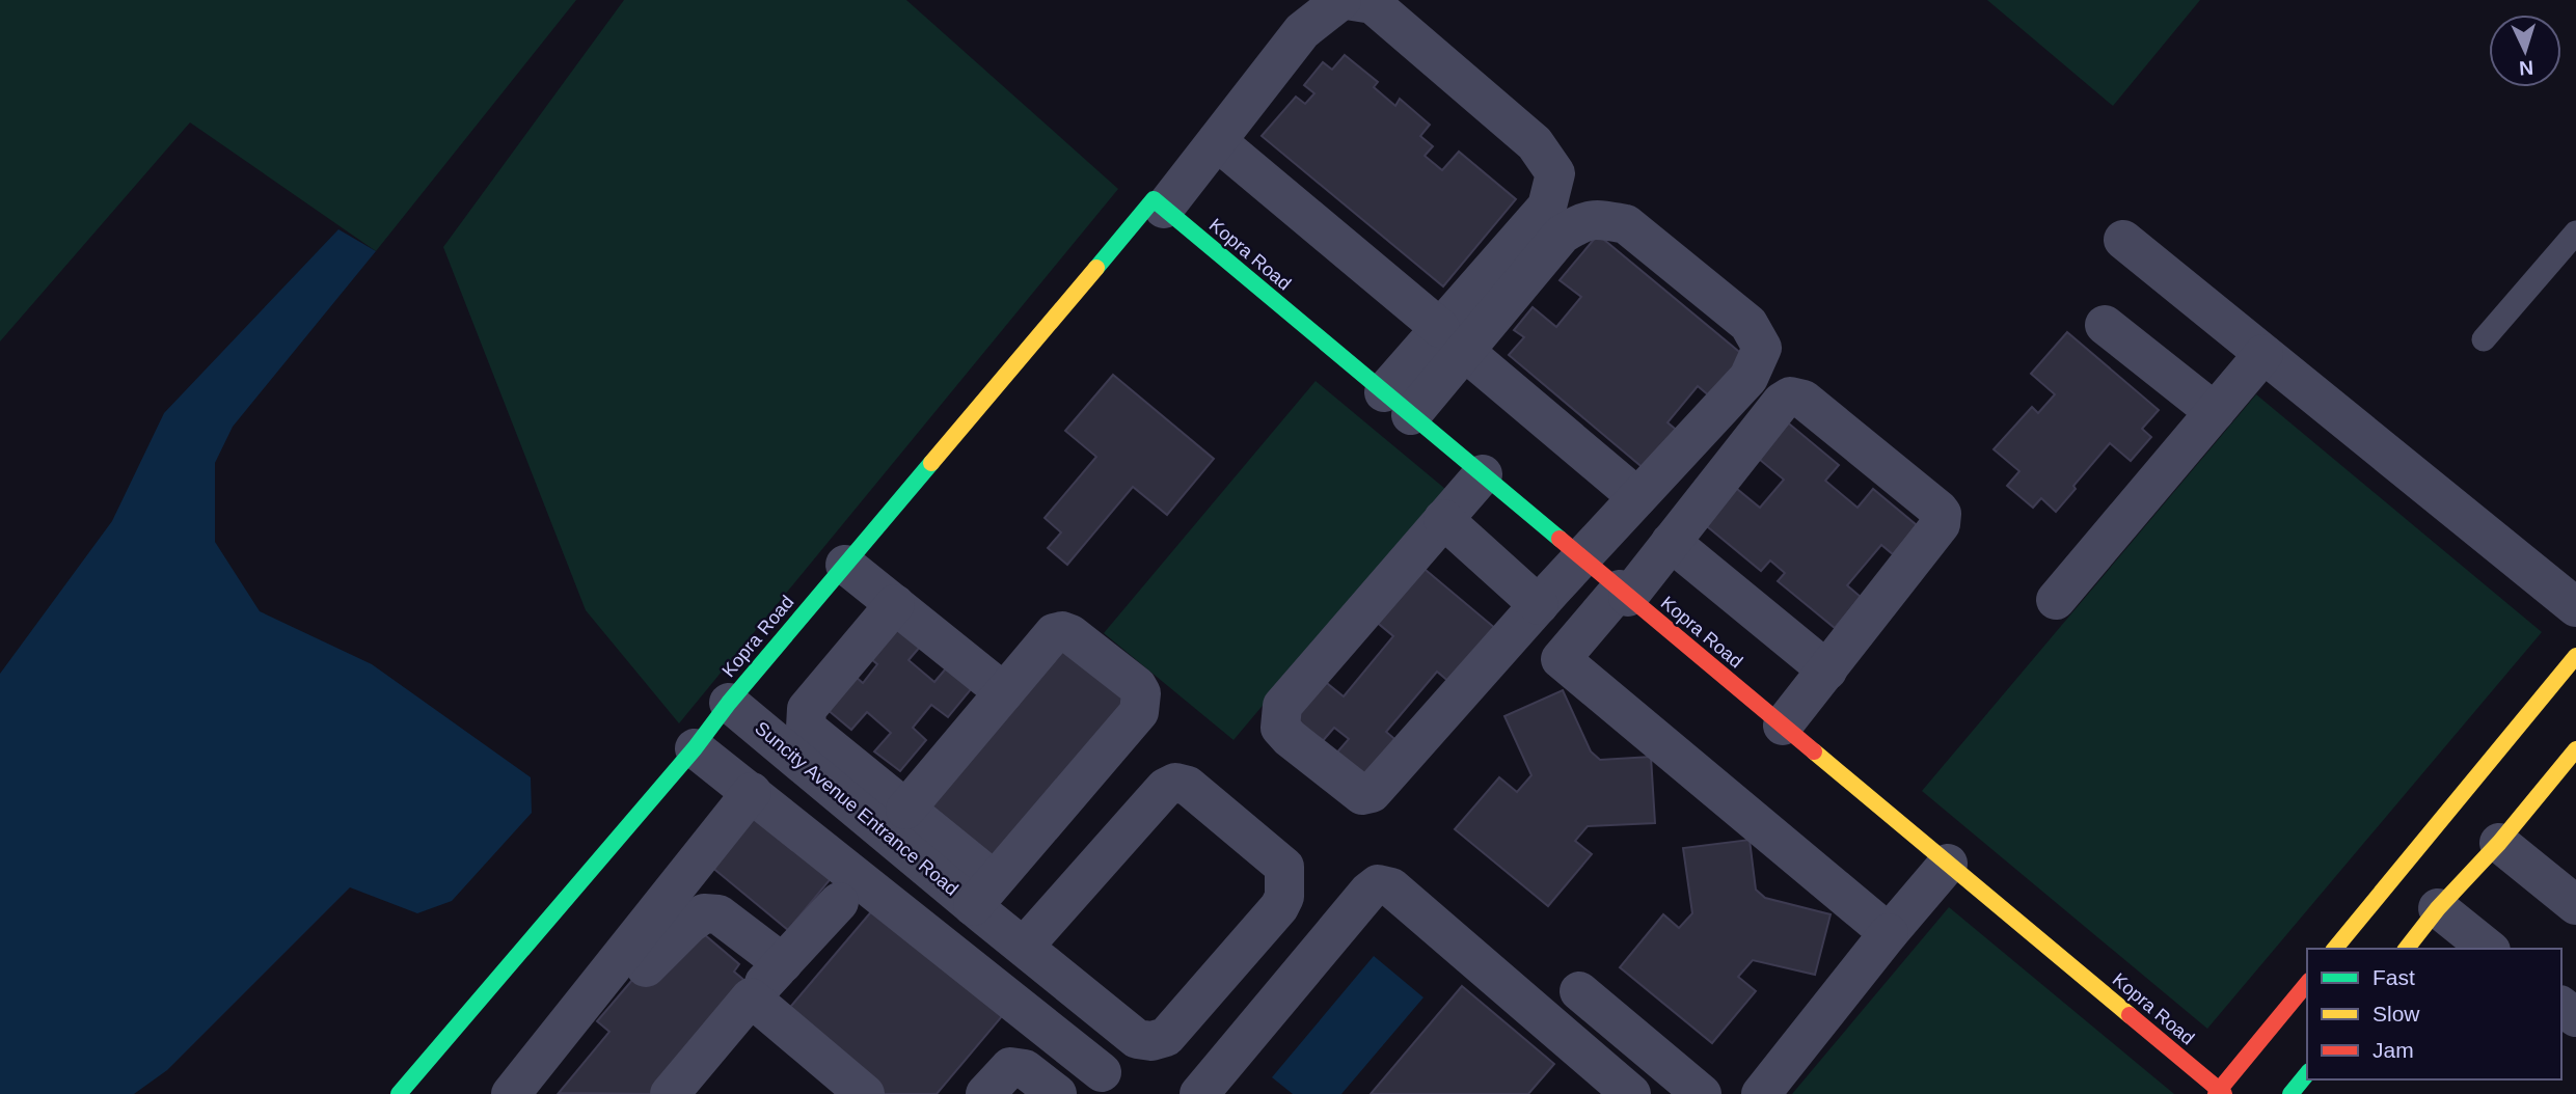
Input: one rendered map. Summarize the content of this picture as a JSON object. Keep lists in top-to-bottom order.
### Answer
{
  "streets": {
    "street": ["Kopra Road", "Suncity Avenue Entrance Road"]
  },
  "crossings": [
    ["Kopra Road", "Suncity Avenue Entrance Road"]
  ],
  "legend": ["Fast", "Slow", "Jam"],
  "north": "bottom"
}
